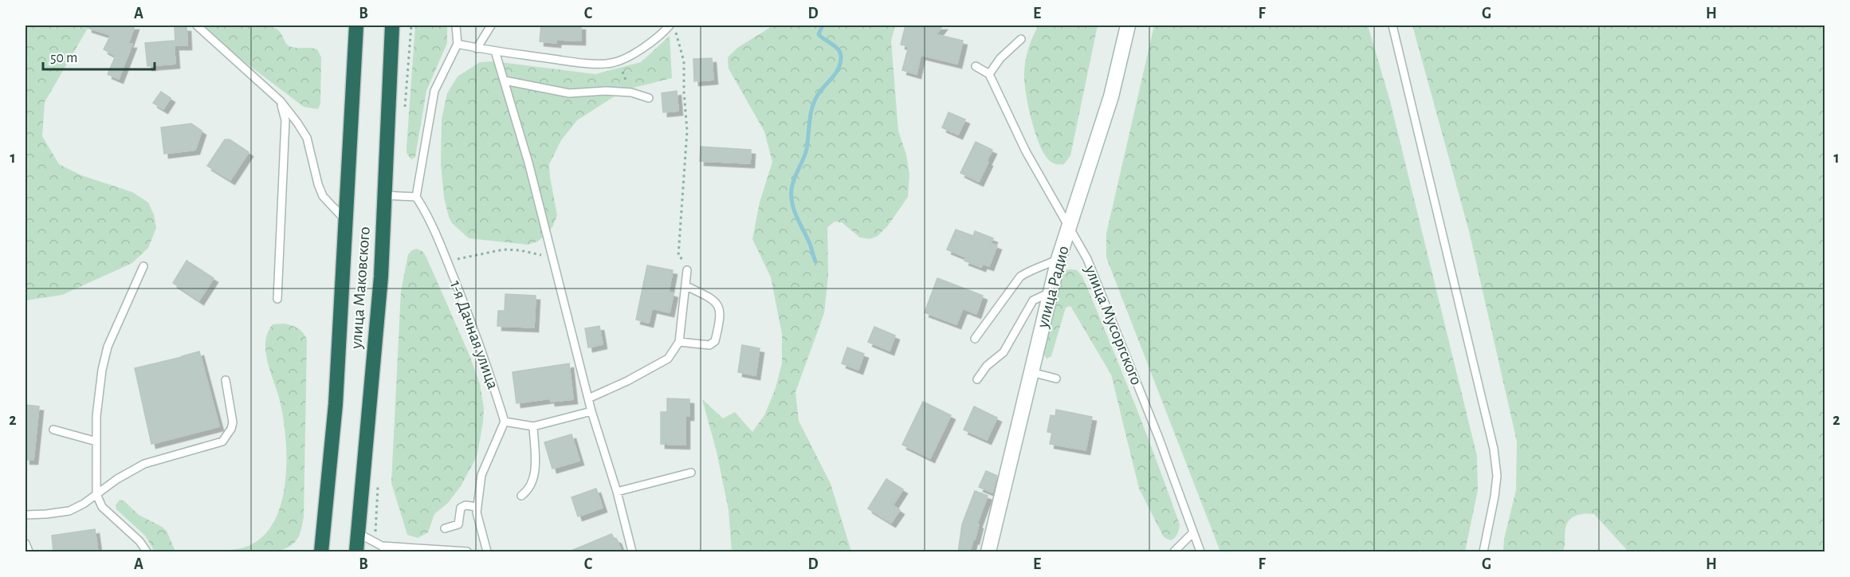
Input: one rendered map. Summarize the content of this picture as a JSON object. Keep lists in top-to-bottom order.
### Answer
{
  "streets": {
    "highway": ["улица Маковского"],
    "main road": ["улица Радио"],
    "lane": ["улица Мусоргского", "1-я Дачная улица"]
  },
  "crossings": [
    ["улица Радио", "улица Мусоргского"]
  ],
  "scale_bar": "50 m",
  "grid": {
    "columns": [
      "A",
      "B",
      "C",
      "D",
      "E",
      "F",
      "G",
      "H"
    ],
    "rows": ["1", "2"]
  }
}
